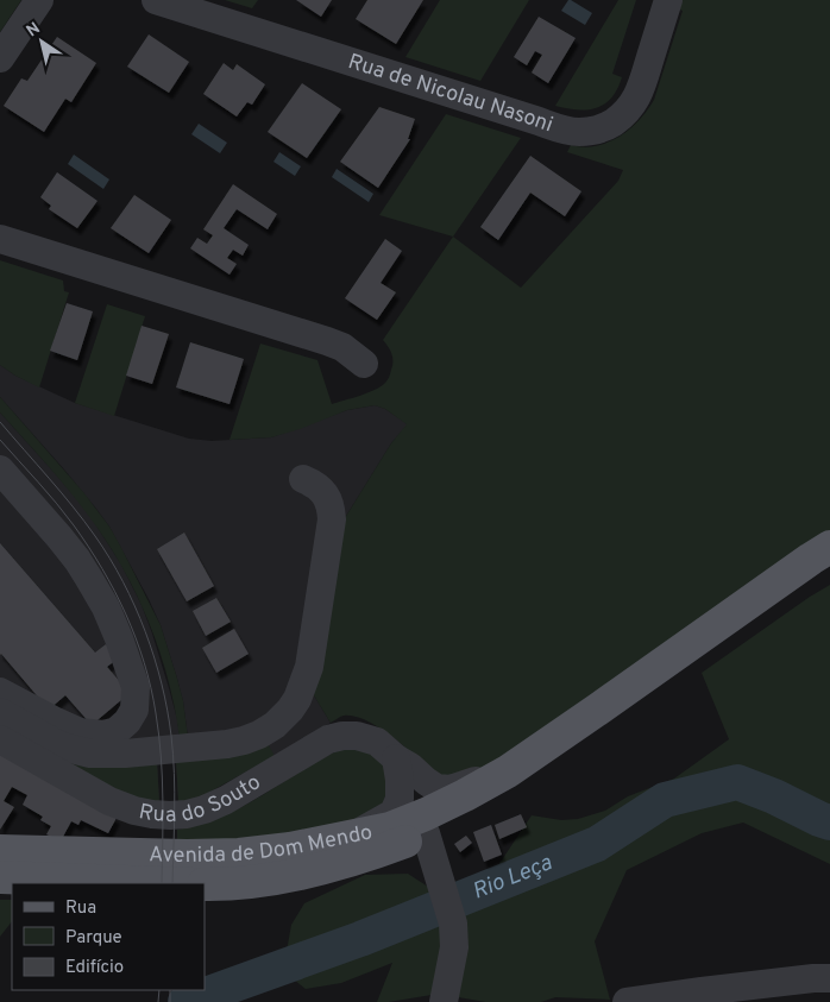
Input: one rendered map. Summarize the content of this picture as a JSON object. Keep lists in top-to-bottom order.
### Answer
{
  "streets": {
    "main road": ["Avenida de Dom Mendo"],
    "street": ["Rua de Nicolau Nasoni", "Rua do Souto"]
  },
  "crossings": [
    ["Rua do Souto", "Avenida de Dom Mendo"]
  ],
  "water": ["Rio Leça"],
  "legend": ["Rua", "Parque", "Edifício"],
  "north": "top left"
}
